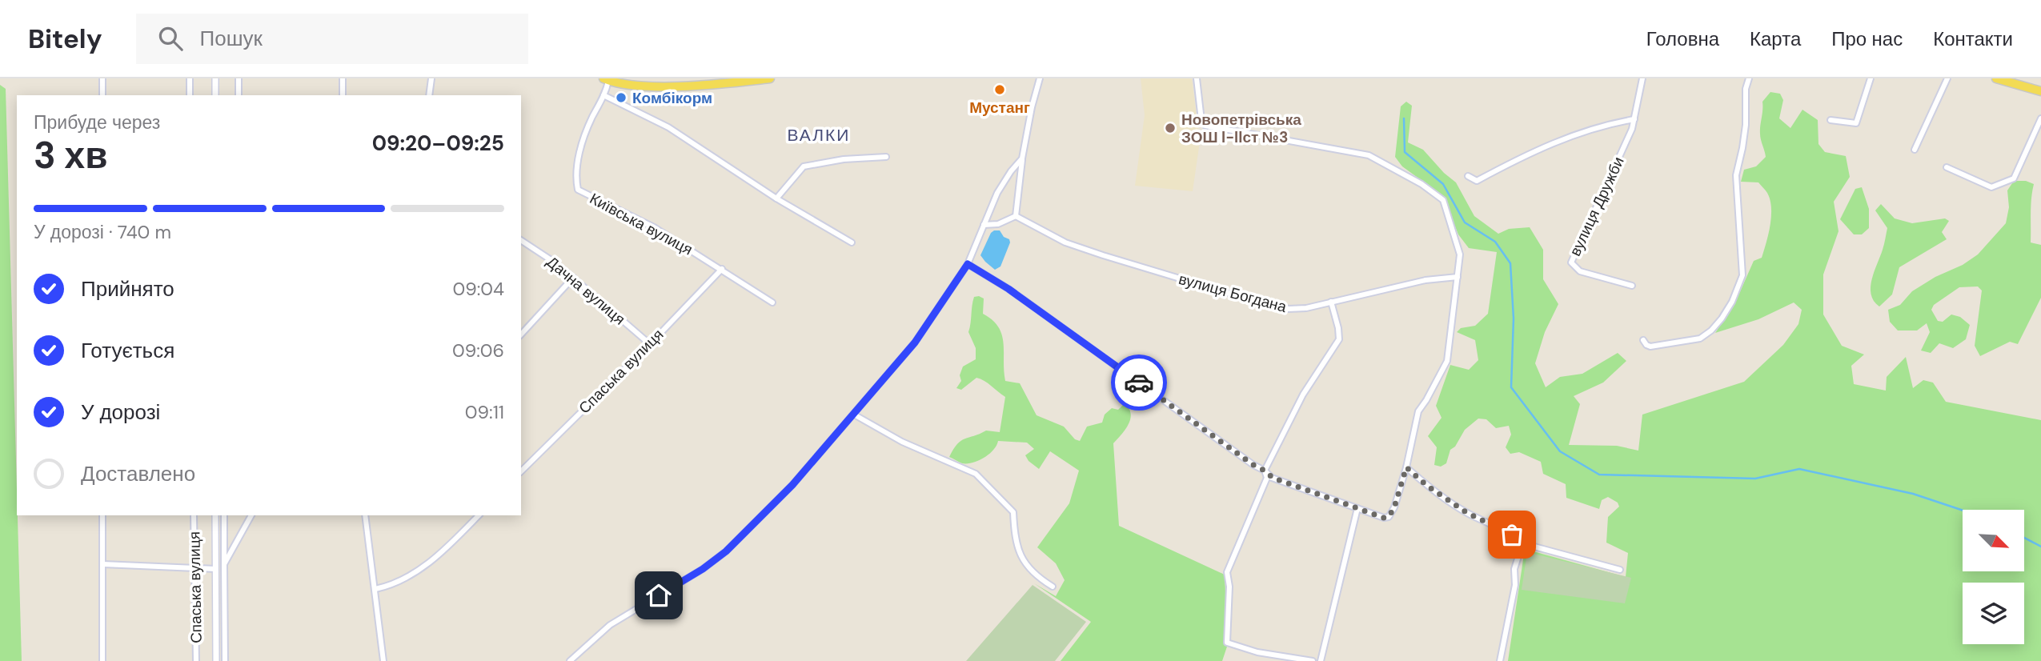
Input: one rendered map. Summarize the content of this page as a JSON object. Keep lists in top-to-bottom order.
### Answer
{
  "streets": {
    "street": [
      "вулиця Дружби",
      "Київська вулиця",
      "Дачна вулиця",
      "вулиця Богдана",
      "Спаська вулиця"
    ]
  },
  "crossings": [
    ["Київська вулиця", "Спаська вулиця"],
    ["Дачна вулиця", "Спаська вулиця"]
  ],
  "districts": ["ВАЛКИ"],
  "places": ["Мустанг", "Комбікорм", "Новопетрівська ЗОШ I-IIст №3"],
  "north": "bottom right",
  "page": {
    "header": "Bitely",
    "search": "Пошук",
    "nav": [
      "Головна",
      "Карта",
      "Про нас",
      "Контакти"
    ],
    "heading": ["3 хв", "Прибуде через", "09:20–09:25"],
    "bar": "У дорозі · 740 m",
    "list": [
      ["Прийнято", "09:04"],
      ["Готується", "09:06"],
      ["У дорозі", "09:11"],
      "Доставлено"
    ]
  }
}
